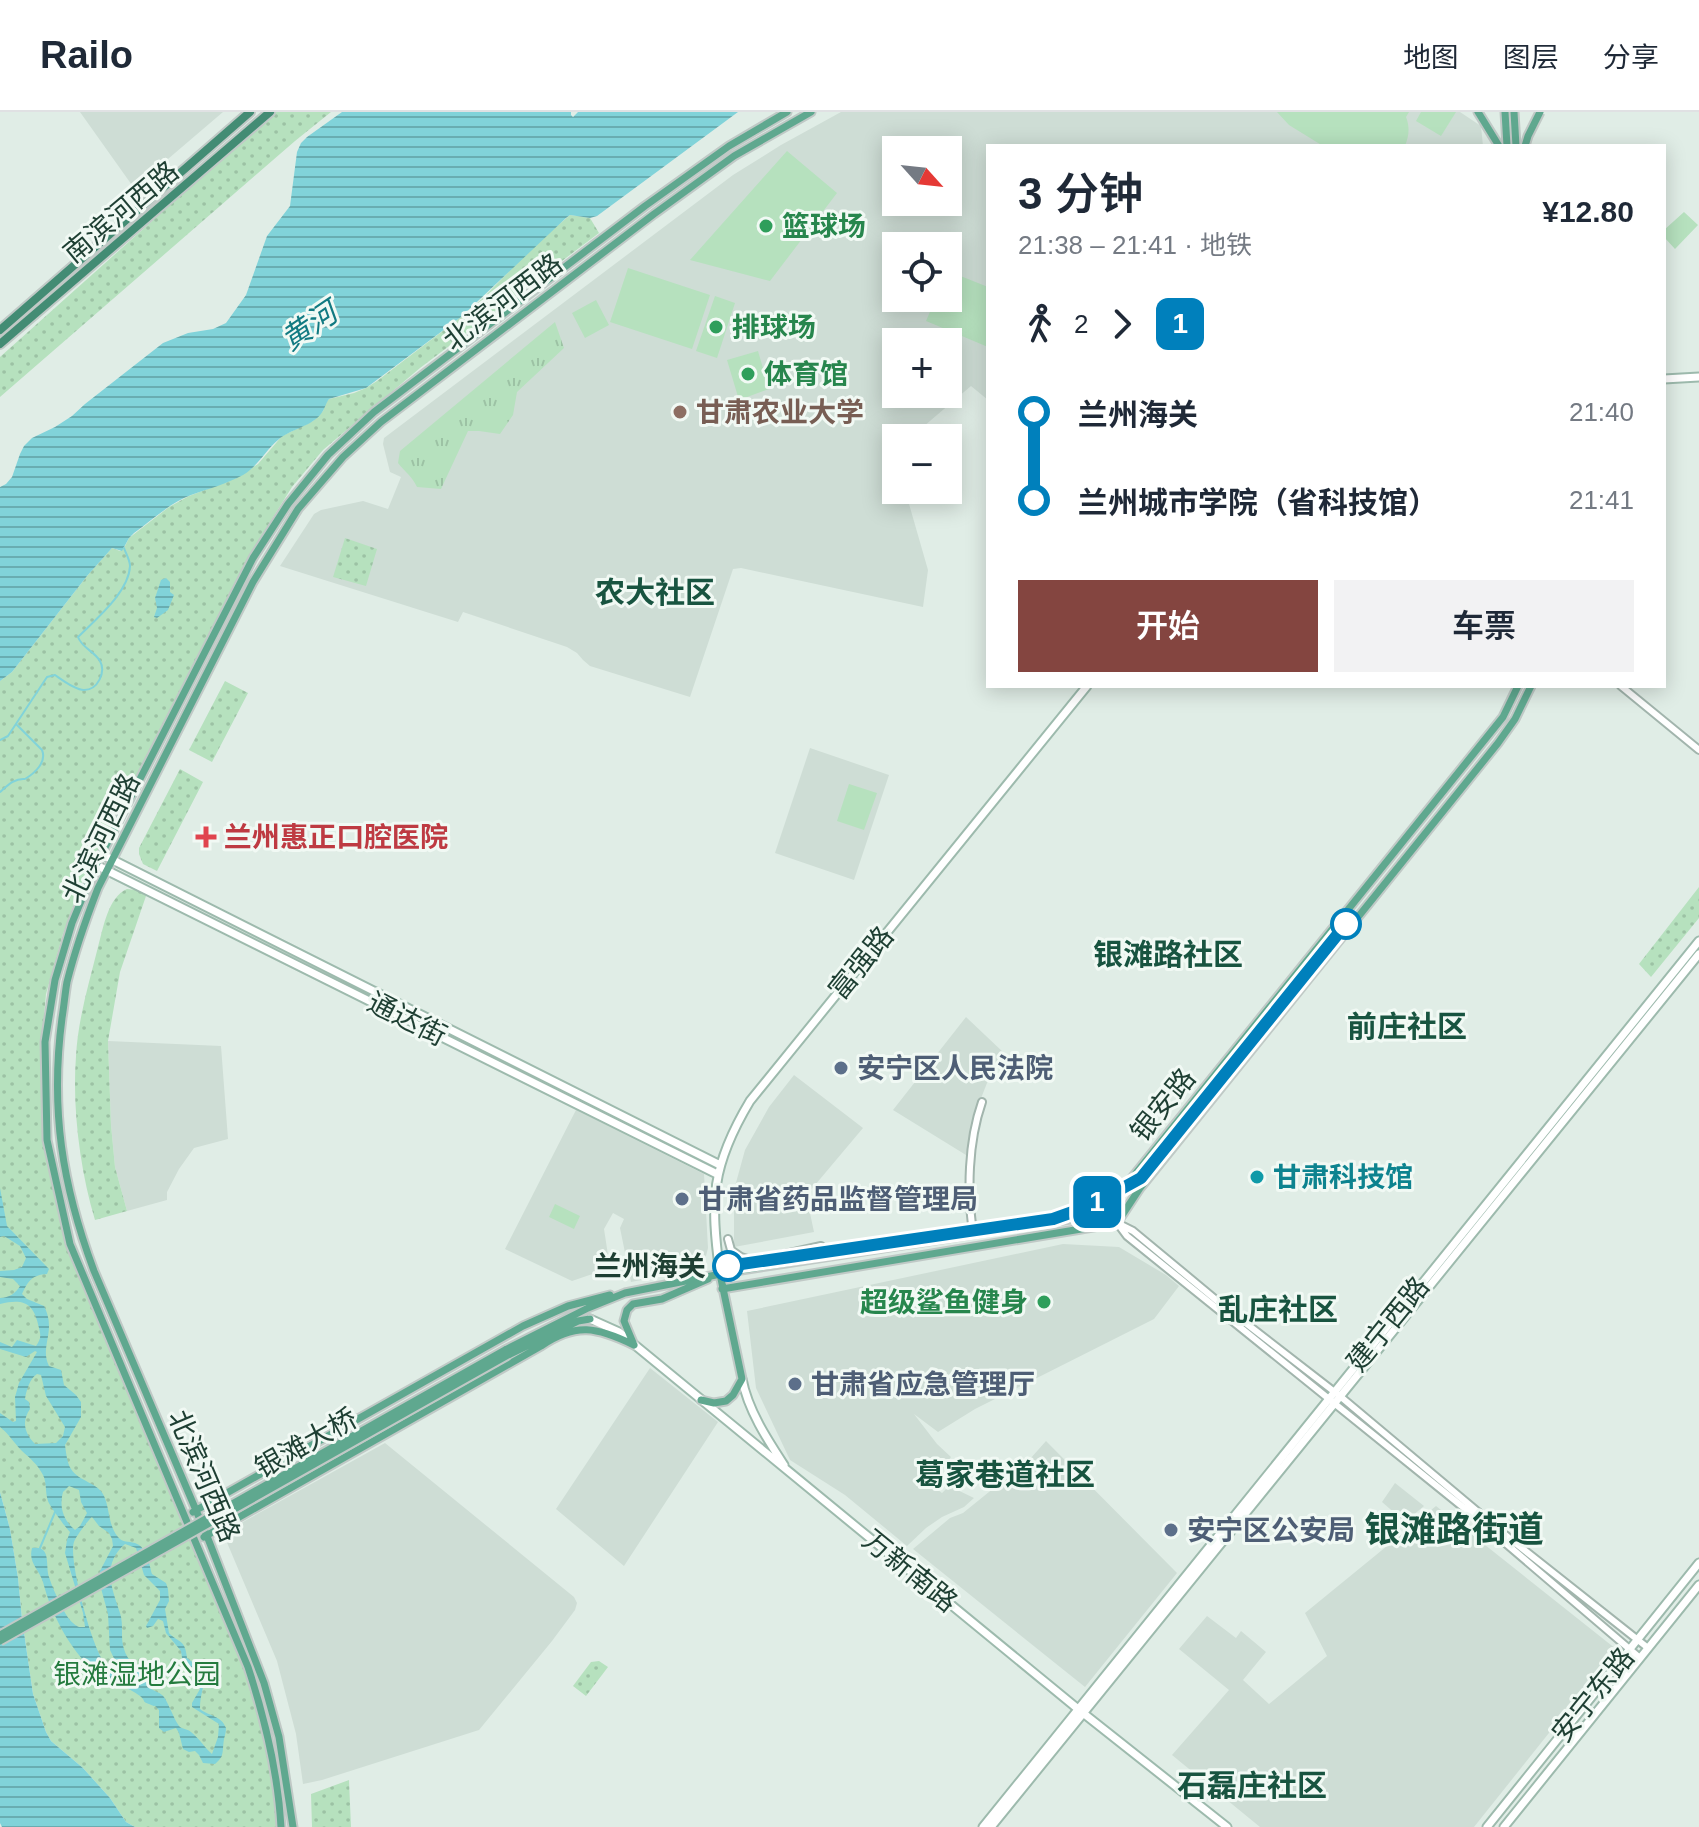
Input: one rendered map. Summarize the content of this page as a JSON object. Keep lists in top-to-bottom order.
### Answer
{
  "streets": {
    "highway": ["南滨河西路"],
    "main road": [
      "北滨河西路",
      "富强路",
      "通达街",
      "银安路",
      "建宁西路",
      "银滩大桥",
      "万新南路",
      "安宁东路"
    ]
  },
  "crossings": [
    ["北滨河西路", "通达街"],
    ["富强路", "通达街"],
    ["建宁西路", "万新南路"],
    ["银滩大桥", "万新南路"]
  ],
  "districts": [
    "农大社区",
    "银滩路社区",
    "前庄社区",
    "乱庄社区",
    "葛家巷道社区",
    "银滩路街道",
    "石磊庄社区"
  ],
  "water": ["黄河"],
  "parks": ["银滩湿地公园"],
  "places": {
    "other": [
      "篮球场",
      "排球场",
      "体育馆",
      "甘肃农业大学",
      "安宁区人民法院",
      "甘肃科技馆",
      "甘肃省药品监督管理局",
      "兰州海关",
      "超级鲨鱼健身",
      "甘肃省应急管理厅",
      "安宁区公安局"
    ],
    "health": ["兰州惠正口腔医院"]
  },
  "lines": ["metro line 1"],
  "north": "bottom right",
  "page": {
    "header": "Railo",
    "nav": ["地图", "图层", "分享"],
    "on_map": "1",
    "map_buttons": ["+", "−"],
    "heading": ["3 分钟", "21:38 – 21:41 · 地铁", "¥12.80"],
    "legs": ["2", "1"],
    "list": [
      {
        "name": "兰州海关",
        "value": "21:40"
      },
      {
        "name": "兰州城市学院（省科技馆）",
        "value": "21:41"
      }
    ],
    "buttons": ["开始", "车票"]
  }
}
